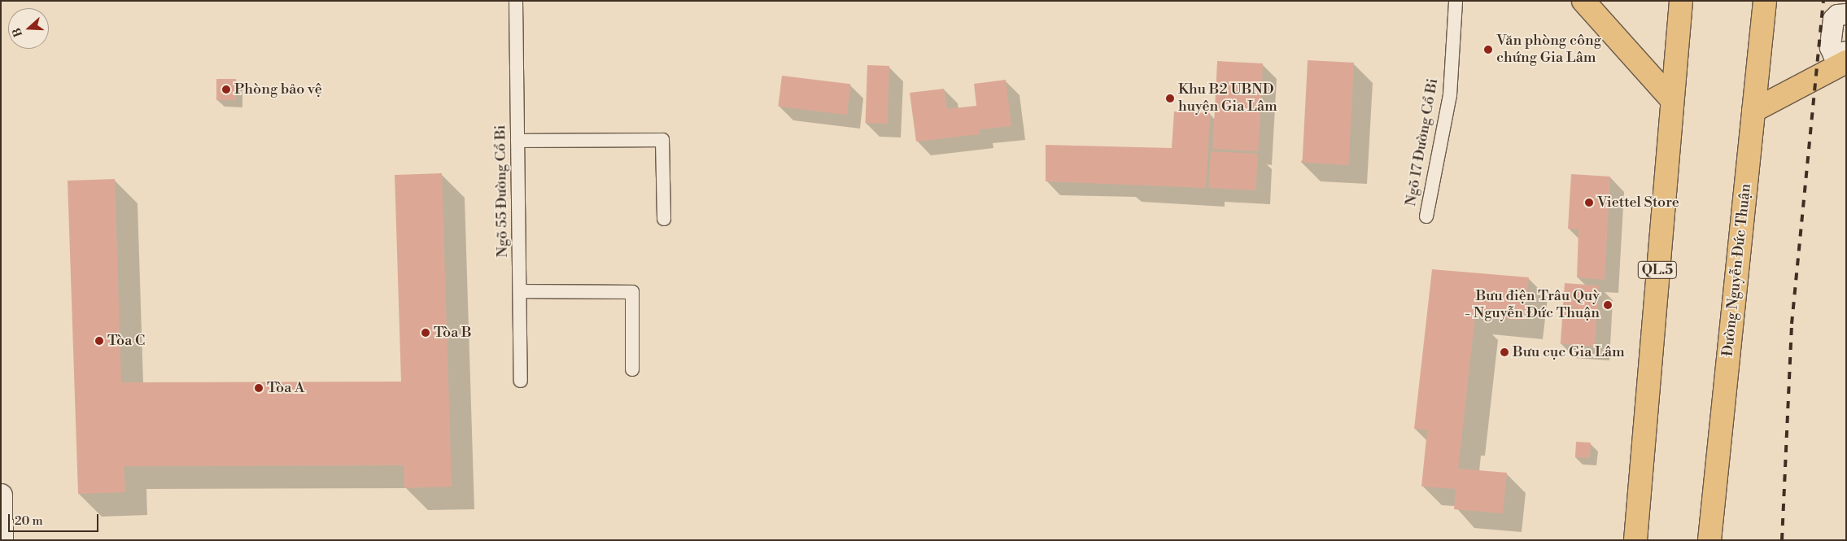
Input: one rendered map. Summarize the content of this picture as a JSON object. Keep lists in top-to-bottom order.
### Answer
{
  "streets": {
    "highway": ["QL.5", "Đường Nguyễn Đức Thuận"],
    "lane": ["Ngõ 17 Đường Cổ Bi", "Ngõ 55 Đường Cổ Bi"]
  },
  "places": [
    "Văn phòng công chứng Gia Lâm",
    "Phòng bảo vệ",
    "Khu B2 UBND huyện Gia Lâm",
    "Viettel Store",
    "Bưu điện Trâu Quỳ - Nguyễn Đức Thuận",
    "Tòa B",
    "Tòa C",
    "Bưu cục Gia Lâm",
    "Tòa A"
  ],
  "scale_bar": "20 m",
  "north": "left"
}
